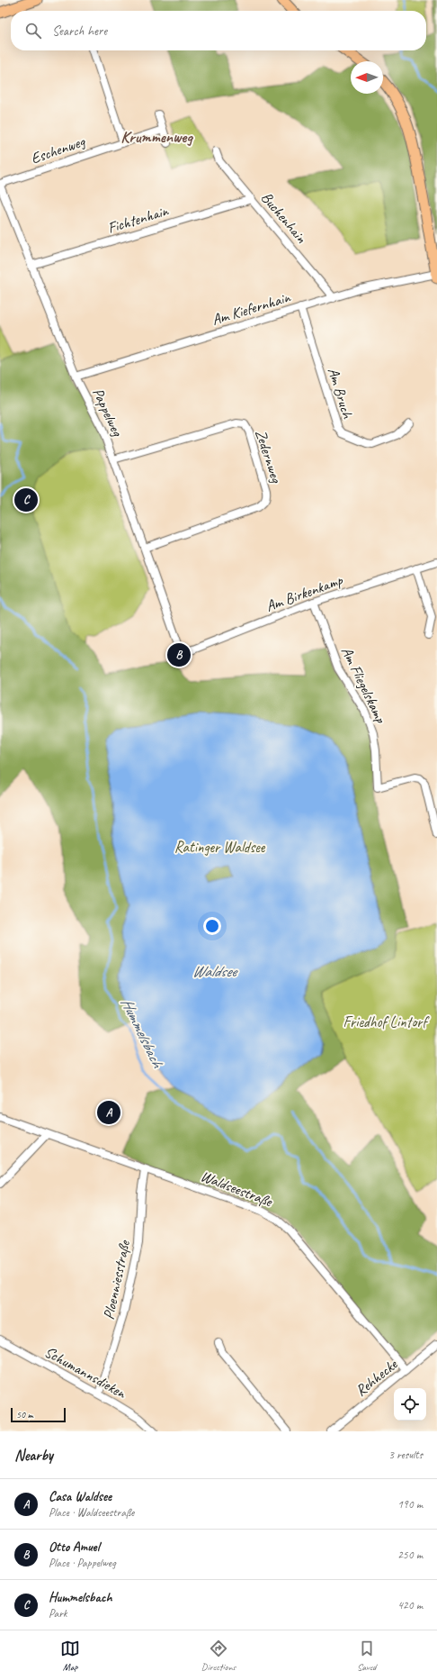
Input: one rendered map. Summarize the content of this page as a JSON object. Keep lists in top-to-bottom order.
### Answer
{
  "streets": {
    "street": [
      "Eschenweg",
      "Buchenhain",
      "Fichtenhain",
      "Am Kiefernhain",
      "Am Bruch",
      "Pappelweg",
      "Zedernweg",
      "Am Birkenkamp",
      "Am Fliegelskamp",
      "Waldseestraße",
      "Ploenniesstraße",
      "Schumannsdieken",
      "Rehhecke"
    ]
  },
  "crossings": [
    ["Eschenweg", "Pappelweg"],
    ["Buchenhain", "Fichtenhain"],
    ["Buchenhain", "Am Kiefernhain"],
    ["Fichtenhain", "Pappelweg"],
    ["Am Kiefernhain", "Am Bruch"],
    ["Am Kiefernhain", "Pappelweg"],
    ["Pappelweg", "Zedernweg"],
    ["Pappelweg", "Am Birkenkamp"],
    ["Am Birkenkamp", "Am Fliegelskamp"],
    ["Waldseestraße", "Ploenniesstraße"],
    ["Waldseestraße", "Rehhecke"],
    ["Ploenniesstraße", "Schumannsdieken"]
  ],
  "districts": ["Krummenweg"],
  "water": ["Waldsee", "Hummelsbach"],
  "parks": ["Ratinger Waldsee", "Friedhof Lintorf"],
  "scale_bar": "50 m",
  "north": "left",
  "page": {
    "search": "Search here",
    "pins": ["C", "B", "A"],
    "scale": "50 m",
    "heading": ["Nearby", "3 results"],
    "list": [
      {
        "mark": "A",
        "name": "Casa Waldsee",
        "note": "Place · Waldseestraße",
        "value": "190 m"
      },
      {
        "mark": "B",
        "name": "Otto Amuel",
        "note": "Place · Pappelweg",
        "value": "250 m"
      },
      {
        "mark": "C",
        "name": "Hummelsbach",
        "note": "Park",
        "value": "420 m"
      }
    ],
    "nav": ["Map", "Directions", "Saved"]
  }
}
